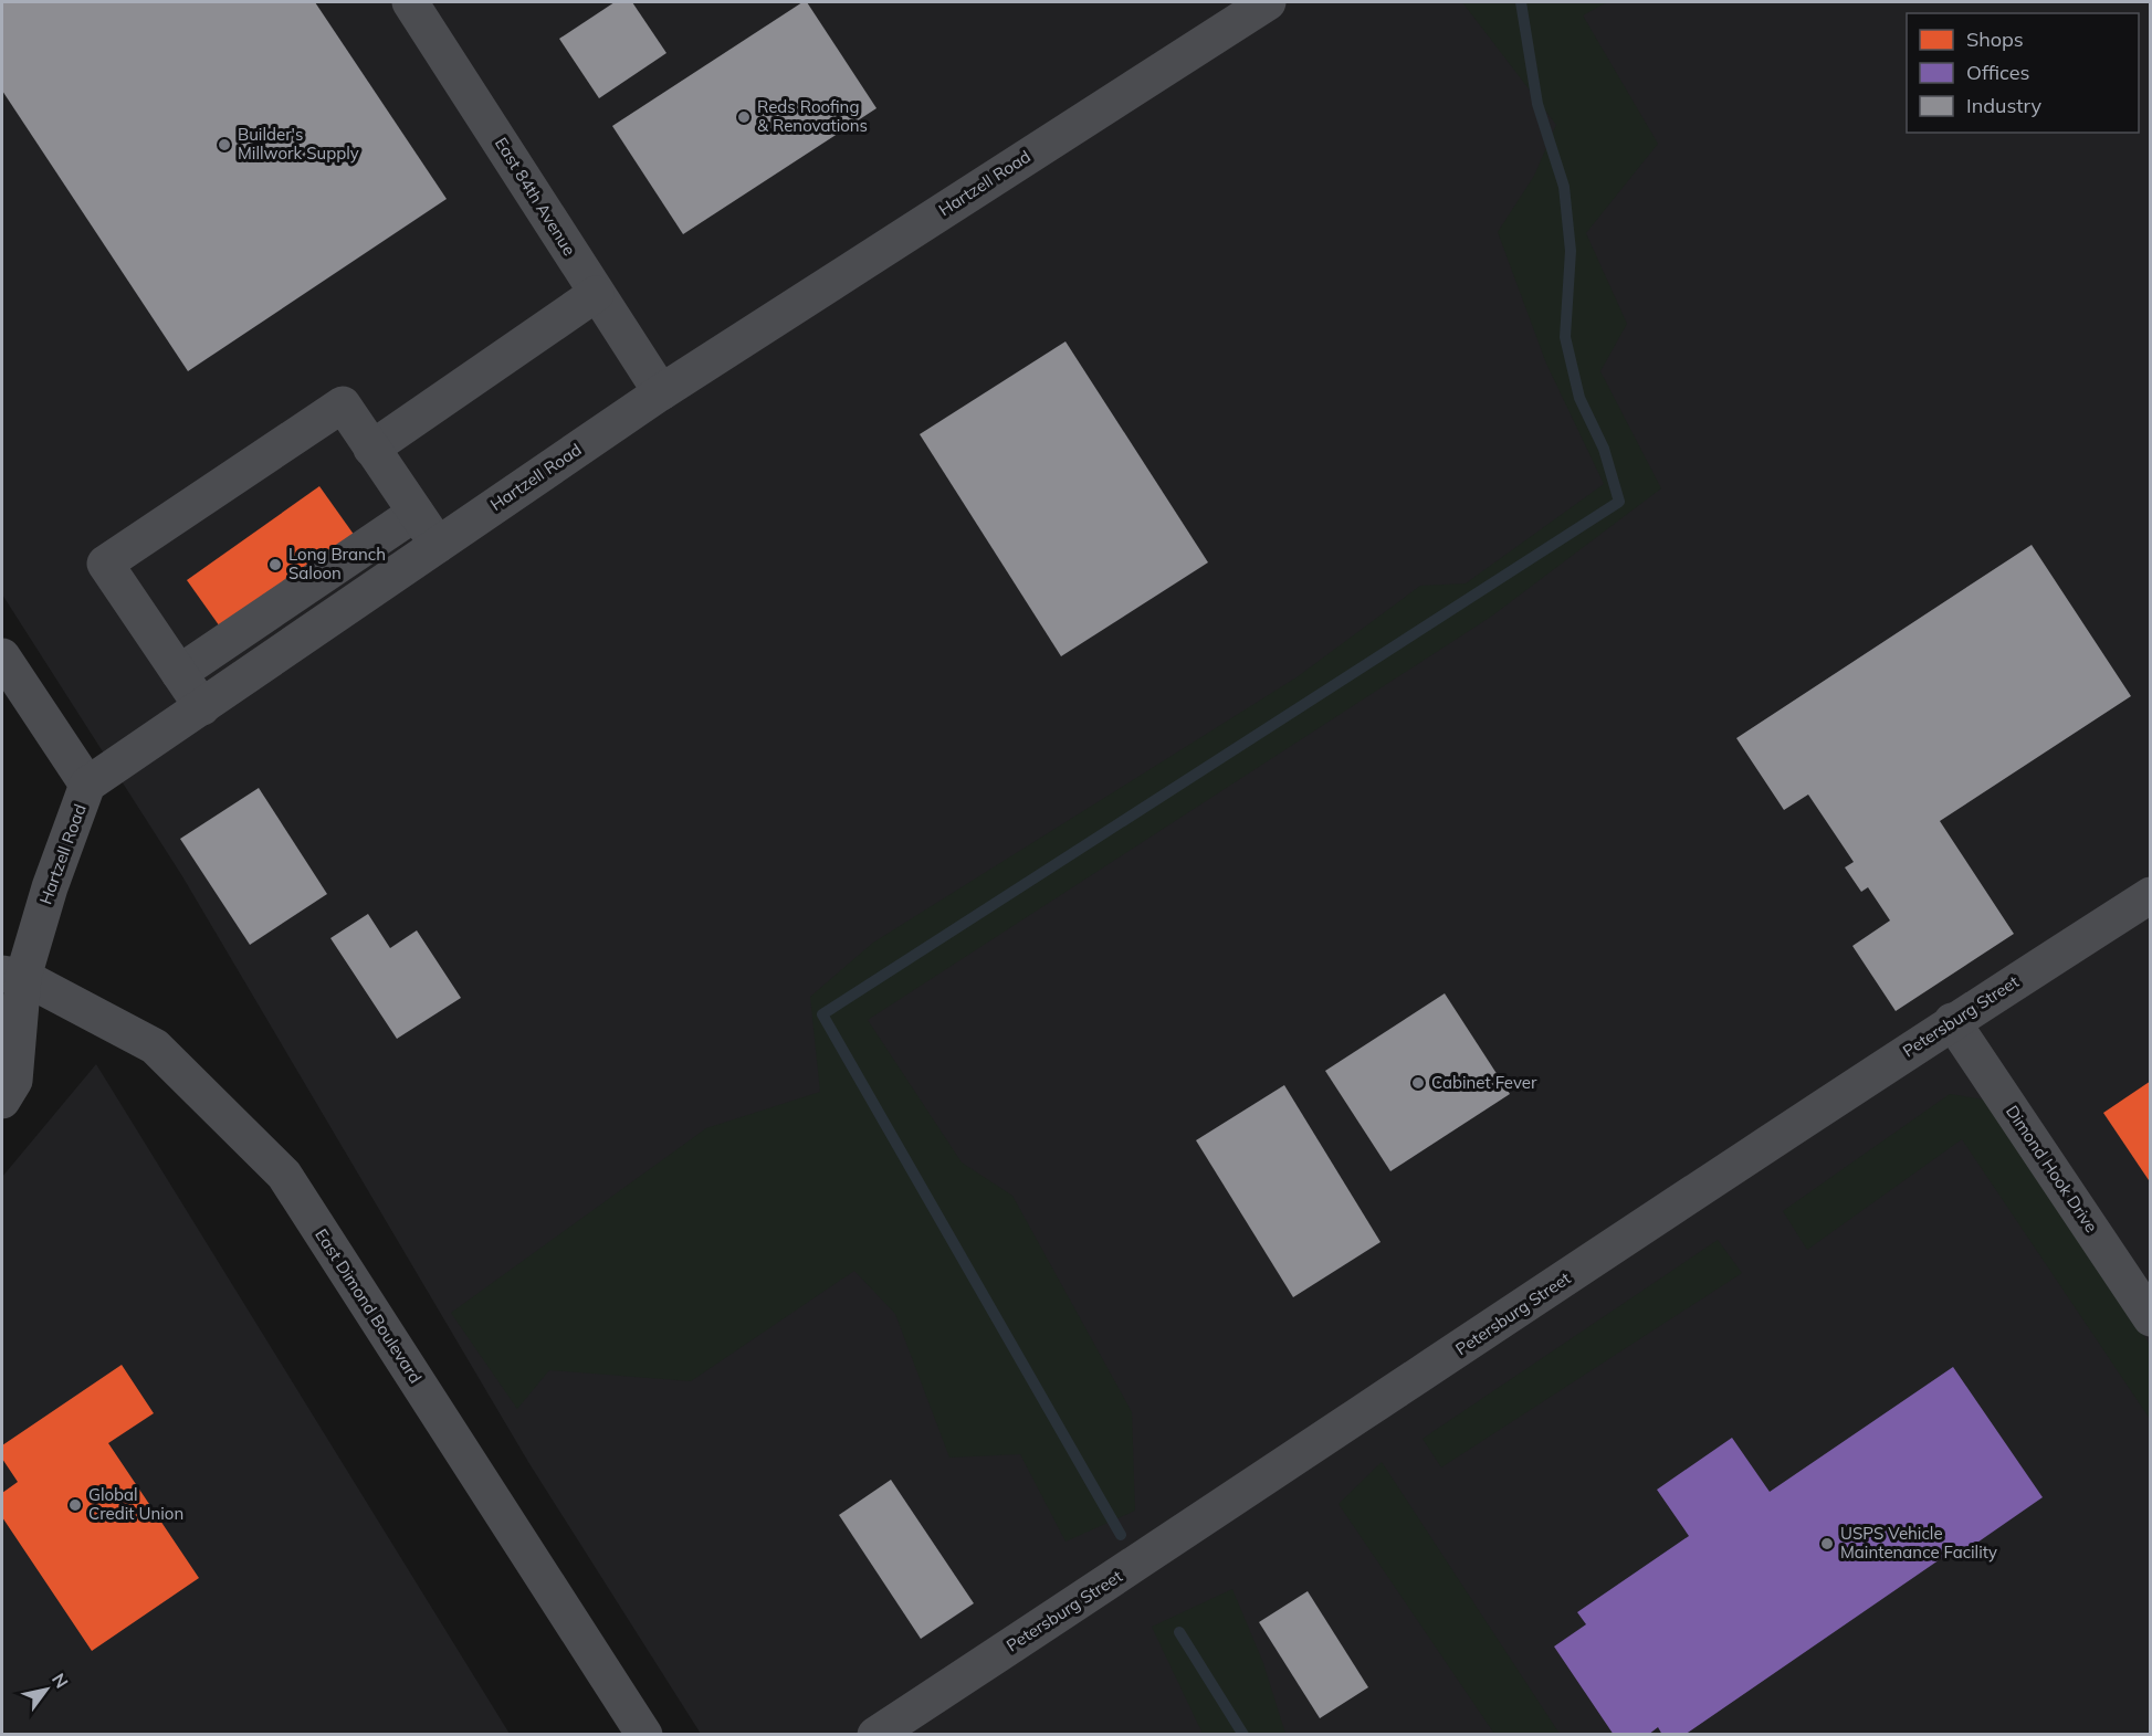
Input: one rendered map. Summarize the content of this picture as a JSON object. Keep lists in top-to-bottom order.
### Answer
{
  "streets": {
    "street": [
      "Hartzell Road",
      "East 84th Avenue",
      "Petersburg Street",
      "Dimond Hook Drive",
      "East Dimond Boulevard"
    ]
  },
  "crossings": [
    ["Hartzell Road", "East 84th Avenue"],
    ["Hartzell Road", "East Dimond Boulevard"],
    ["Petersburg Street", "Dimond Hook Drive"]
  ],
  "places": [
    "Reds Roofing & Renovations",
    "Builder's Millwork Supply",
    "Long Branch Saloon",
    "Cabinet Fever",
    "Global Credit Union",
    "USPS Vehicle Maintenance Facility"
  ],
  "legend": ["Shops", "Offices", "Industry"],
  "north": "top right"
}
